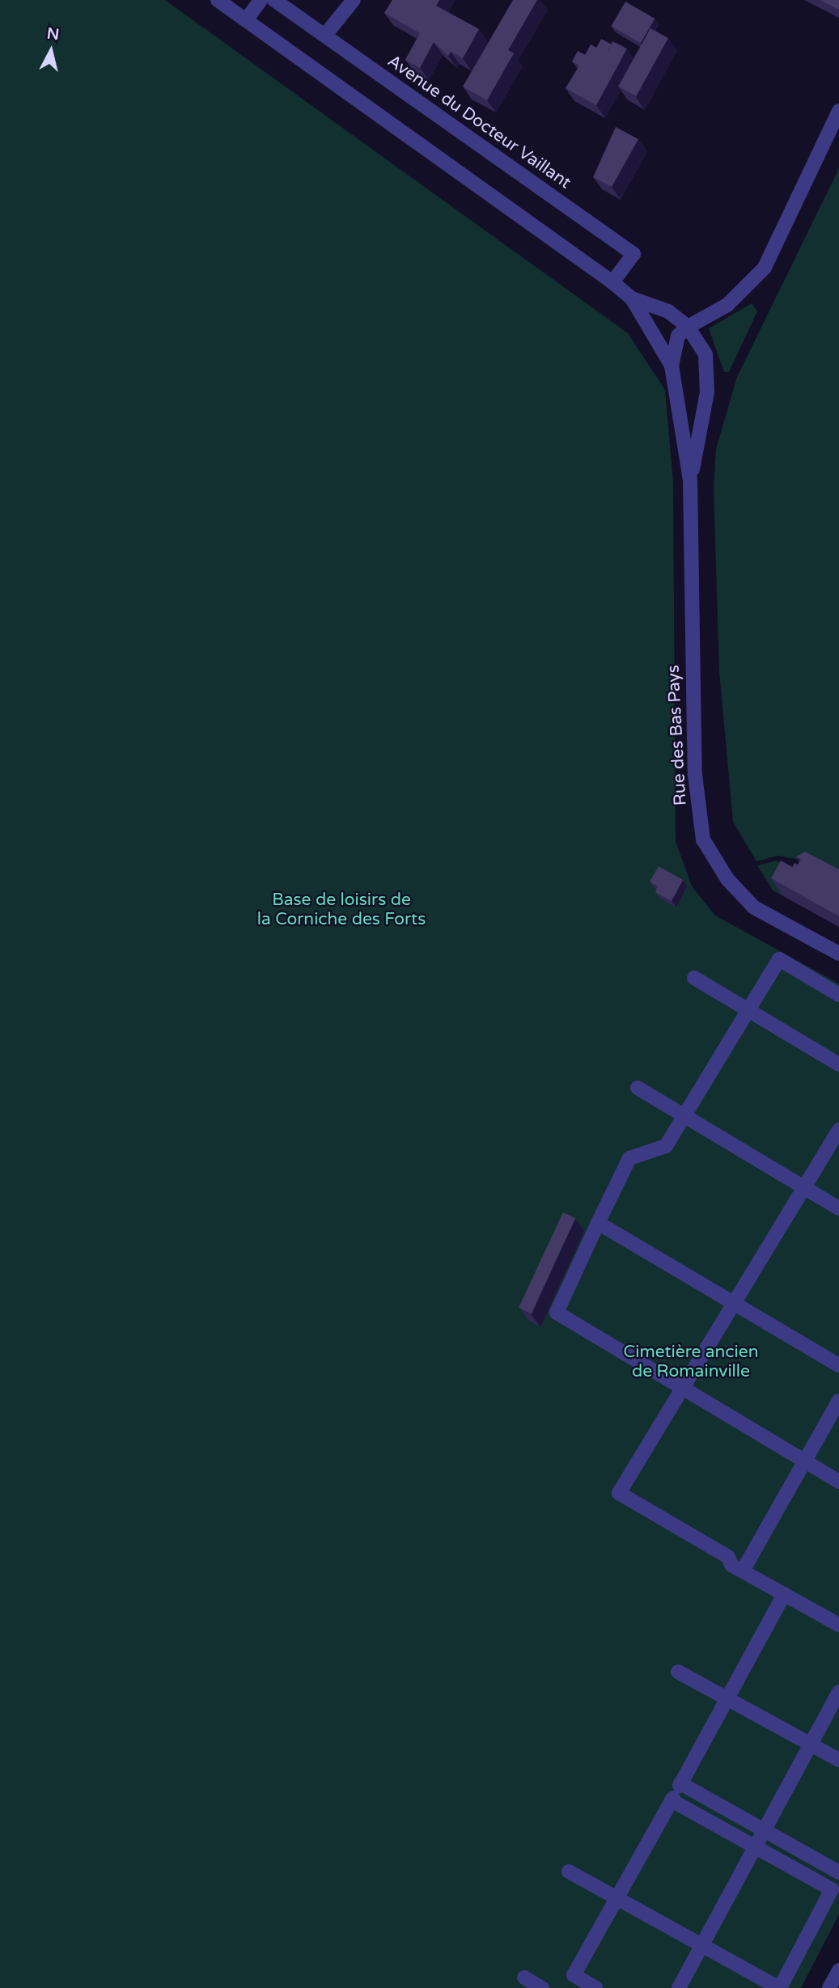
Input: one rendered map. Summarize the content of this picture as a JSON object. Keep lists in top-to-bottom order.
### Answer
{
  "streets": {
    "street": ["Avenue du Docteur Vaillant", "Rue des Bas Pays"]
  },
  "parks": ["Base de loisirs de la Corniche des Forts", "Cimetière ancien de Romainville"],
  "north": "top"
}
